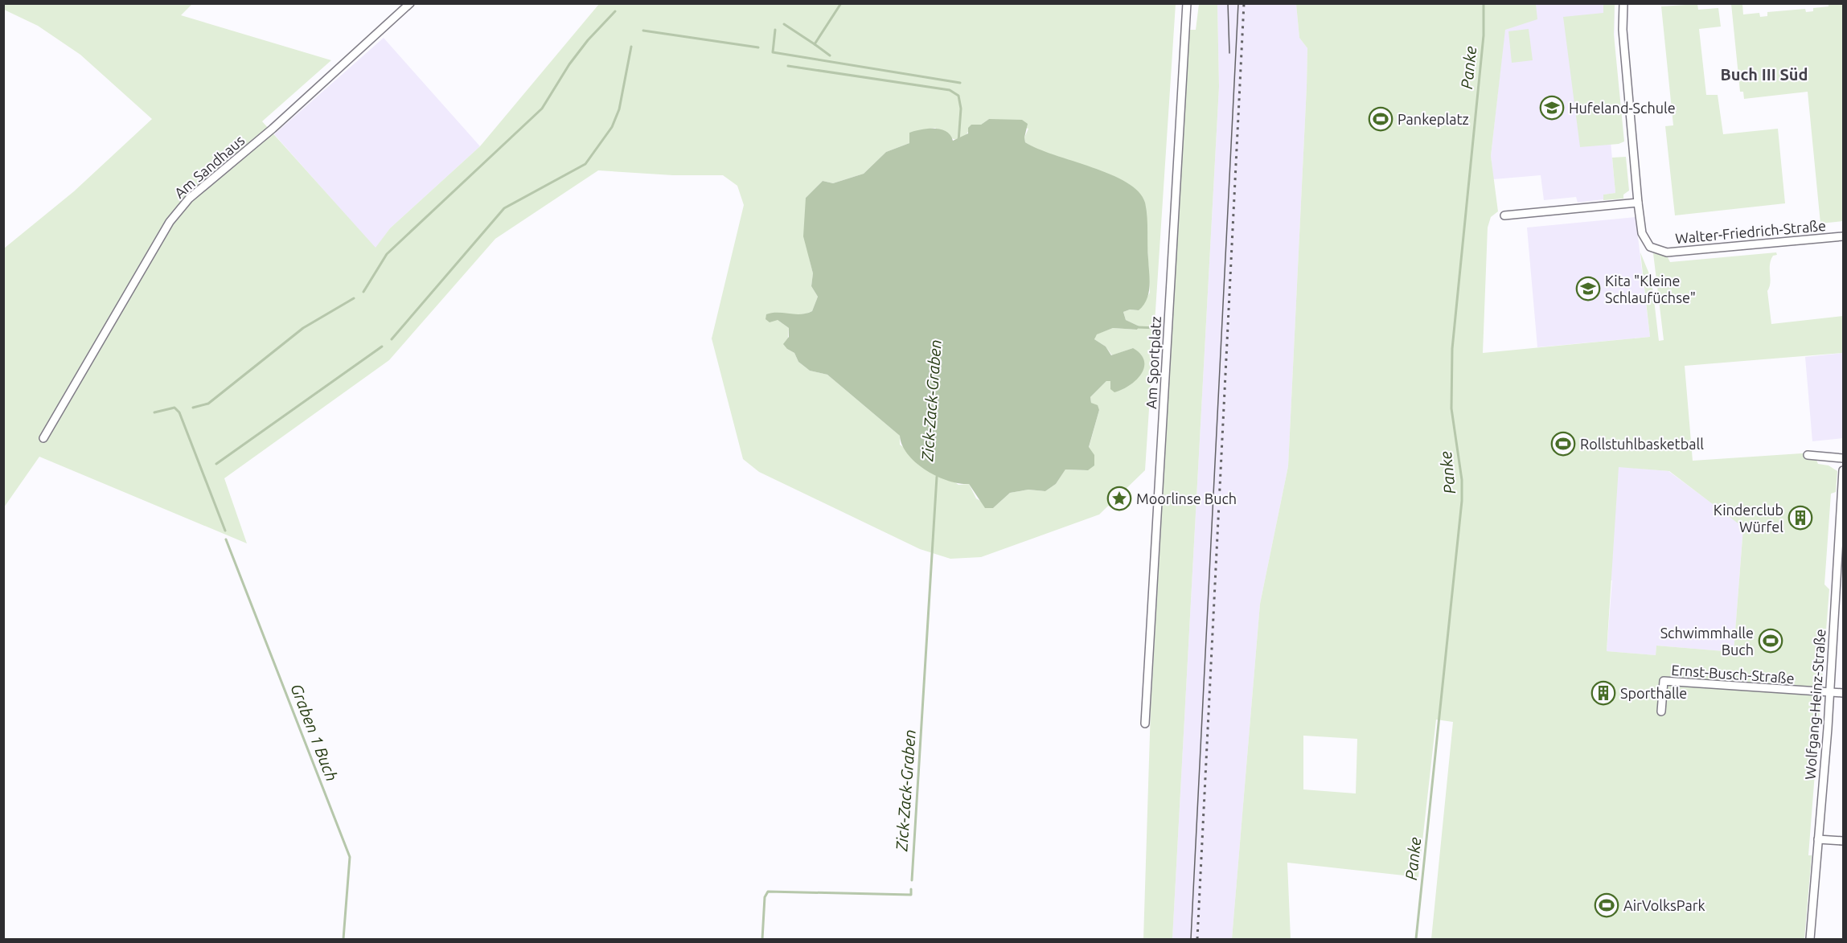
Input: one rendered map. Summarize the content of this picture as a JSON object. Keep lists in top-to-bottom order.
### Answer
{
  "streets": {
    "street": [
      "Am Sandhaus",
      "Walter-Friedrich-Straße",
      "Am Sportplatz",
      "Ernst-Busch-Straße",
      "Wolfgang-Heinz-Straße"
    ]
  },
  "crossings": [
    ["Ernst-Busch-Straße", "Wolfgang-Heinz-Straße"]
  ],
  "districts": ["Buch III Süd"],
  "water": ["Panke", "Zick-Zack-Graben", "Graben 1 Buch"],
  "places": {
    "school or university": ["Hufeland-Schule", "Kita \"Kleine Schlaufüchse\""],
    "sports": [
      "Pankeplatz",
      "Rollstuhlbasketball",
      "Schwimmhalle Buch",
      "AirVolksPark"
    ],
    "place": ["Moorlinse Buch"],
    "building": ["Kinderclub Würfel", "Sporthalle"]
  }
}
